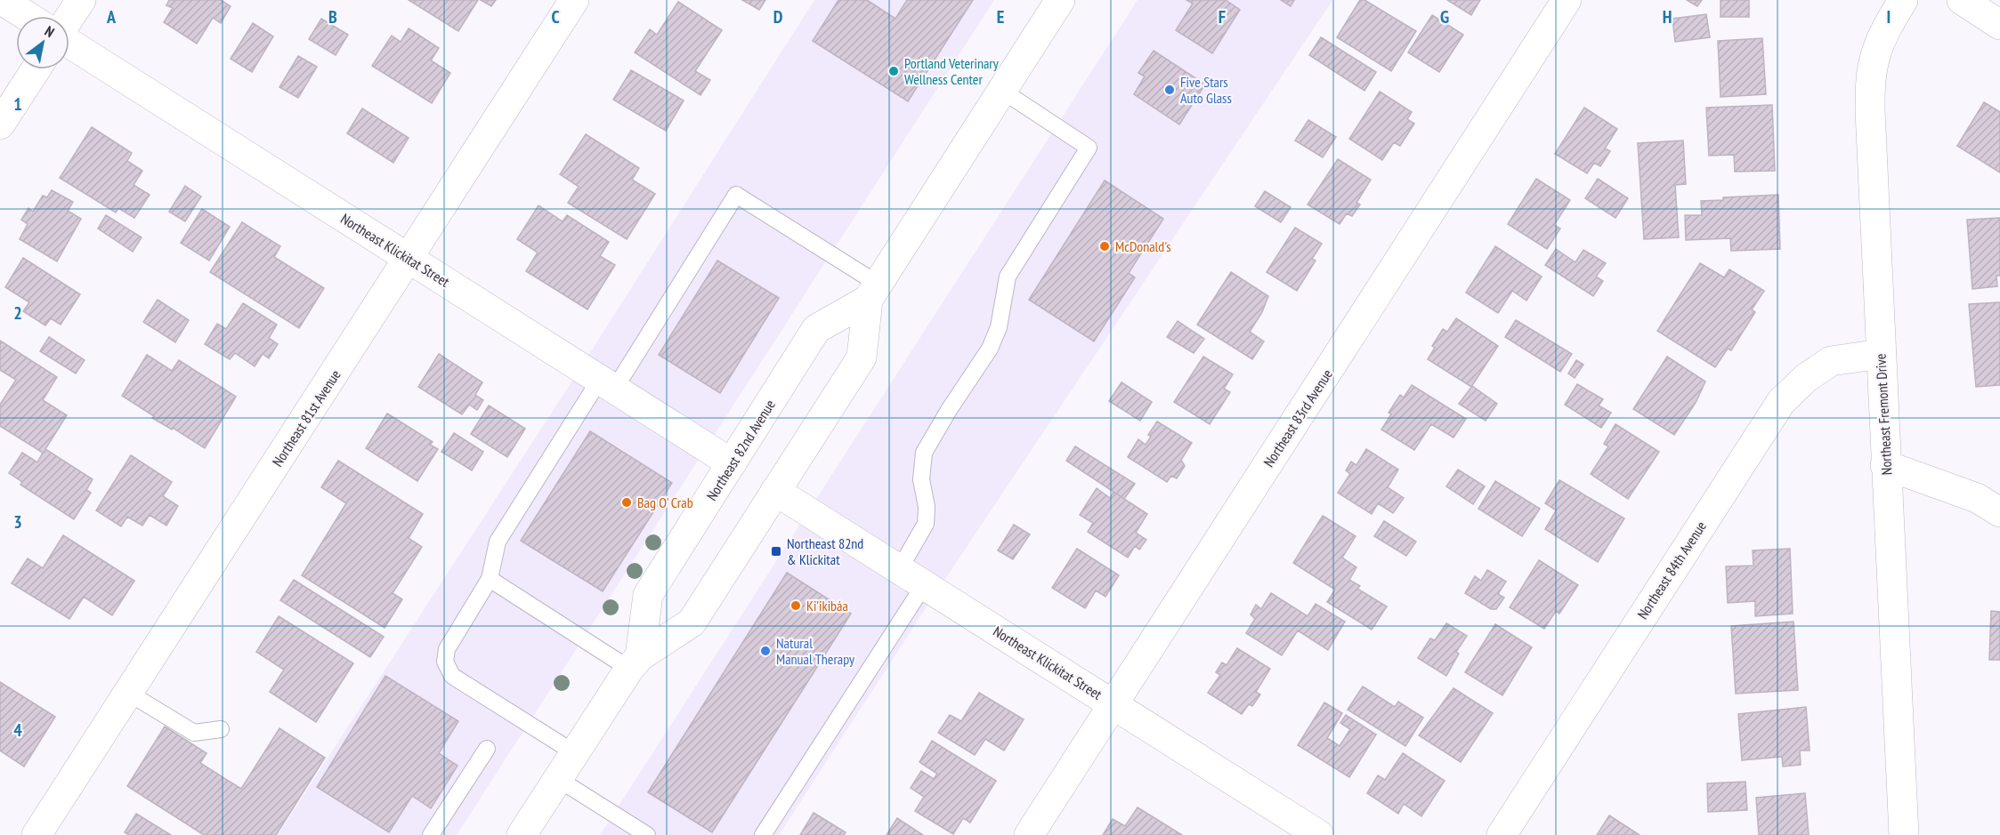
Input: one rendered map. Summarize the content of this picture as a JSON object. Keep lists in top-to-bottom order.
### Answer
{
  "streets": {
    "street": [
      "Northeast Klickitat Street",
      "Northeast Fremont Drive",
      "Northeast 81st Avenue",
      "Northeast 83rd Avenue",
      "Northeast 82nd Avenue",
      "Northeast 84th Avenue"
    ]
  },
  "crossings": [
    ["Northeast Klickitat Street", "Northeast 81st Avenue"],
    ["Northeast Klickitat Street", "Northeast 83rd Avenue"],
    ["Northeast Klickitat Street", "Northeast 82nd Avenue"],
    ["Northeast Fremont Drive", "Northeast 84th Avenue"]
  ],
  "places": {
    "other": [
      "Portland Veterinary Wellness Center",
      "Five Stars Auto Glass",
      "McDonald's",
      "Bag O' Crab",
      "Ki’ikibáa",
      "Natural Manual Therapy"
    ],
    "transit": ["Northeast 82nd & Klickitat"]
  },
  "north": "top right",
  "grid": {
    "columns": [
      "A",
      "B",
      "C",
      "D",
      "E",
      "F",
      "G",
      "H",
      "I"
    ],
    "rows": [
      "1",
      "2",
      "3",
      "4"
    ]
  }
}
